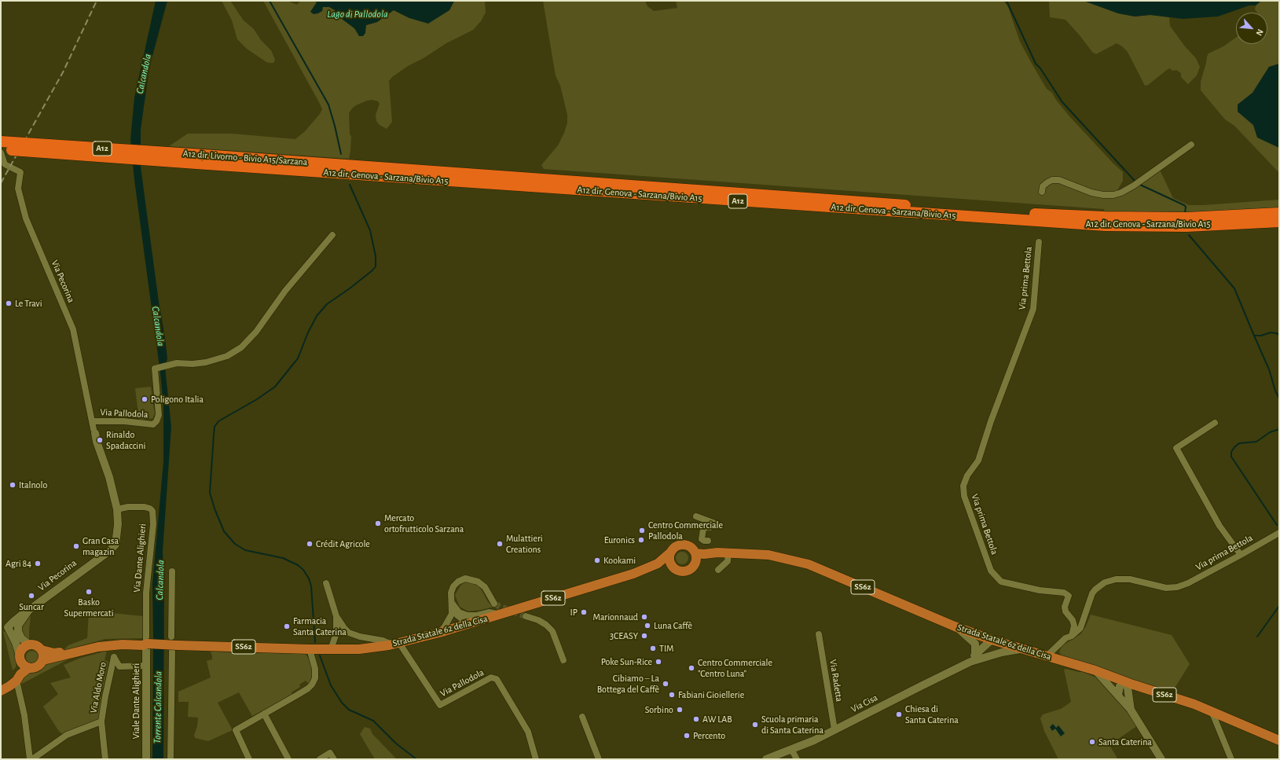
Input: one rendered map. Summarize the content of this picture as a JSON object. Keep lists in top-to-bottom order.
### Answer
{
  "streets": {
    "highway": ["A12", "A12 dir. Livorno - Bivio A15/Sarzana", "A12 dir. Genova - Sarzana/Bivio A15"],
    "main road": ["SS62", "Strada Statale 62 della Cisa"],
    "street": [
      "Via prima Bettola",
      "Via Pecorina",
      "Via Pallodola",
      "Via Dante Alighieri",
      "Via Radetta",
      "Via Aldo Moro",
      "Viale Dante Alighieri",
      "Via Cisa"
    ]
  },
  "crossings": [
    ["Via Pecorina", "Via Pallodola"],
    ["Via Pecorina", "Via Dante Alighieri"],
    ["Via Pallodola", "Strada Statale 62 della Cisa"],
    ["Via Dante Alighieri", "Strada Statale 62 della Cisa"],
    ["Via Dante Alighieri", "Viale Dante Alighieri"],
    ["Strada Statale 62 della Cisa", "Viale Dante Alighieri"],
    ["Strada Statale 62 della Cisa", "Via Cisa"],
    ["Via Radetta", "Via Cisa"],
    ["Via Aldo Moro", "Viale Dante Alighieri"]
  ],
  "water": ["Lago di Pallodola", "Calcandola", "Torrente Calcandola"],
  "places": [
    "Le Travi",
    "Poligono Italia",
    "Rinaldo Spadaccini",
    "Italnolo",
    "Mercato ortofrutticolo Sarzana",
    "Centro Commerciale Pallodola",
    "Euronics",
    "Crédit Agricole",
    "Mulattieri Creations",
    "Gran Casa magazin",
    "Kookami",
    "Agri 84",
    "Basko Supermercati",
    "Suncar",
    "IP",
    "Marionnaud",
    "Luna Caffè",
    "Farmacia Santa Caterina",
    "3CEASY",
    "TIM",
    "Poke Sun-Rice",
    "Centro Commerciale \"Centro Luna\"",
    "Cibiamo – La Bottega del Caffè",
    "Fabiani Gioiellerie",
    "Sorbino",
    "Chiesa di Santa Caterina",
    "AW LAB",
    "Scuola primaria di Santa Caterina",
    "Percento",
    "Santa Caterina"
  ],
  "north": "bottom right"
}
